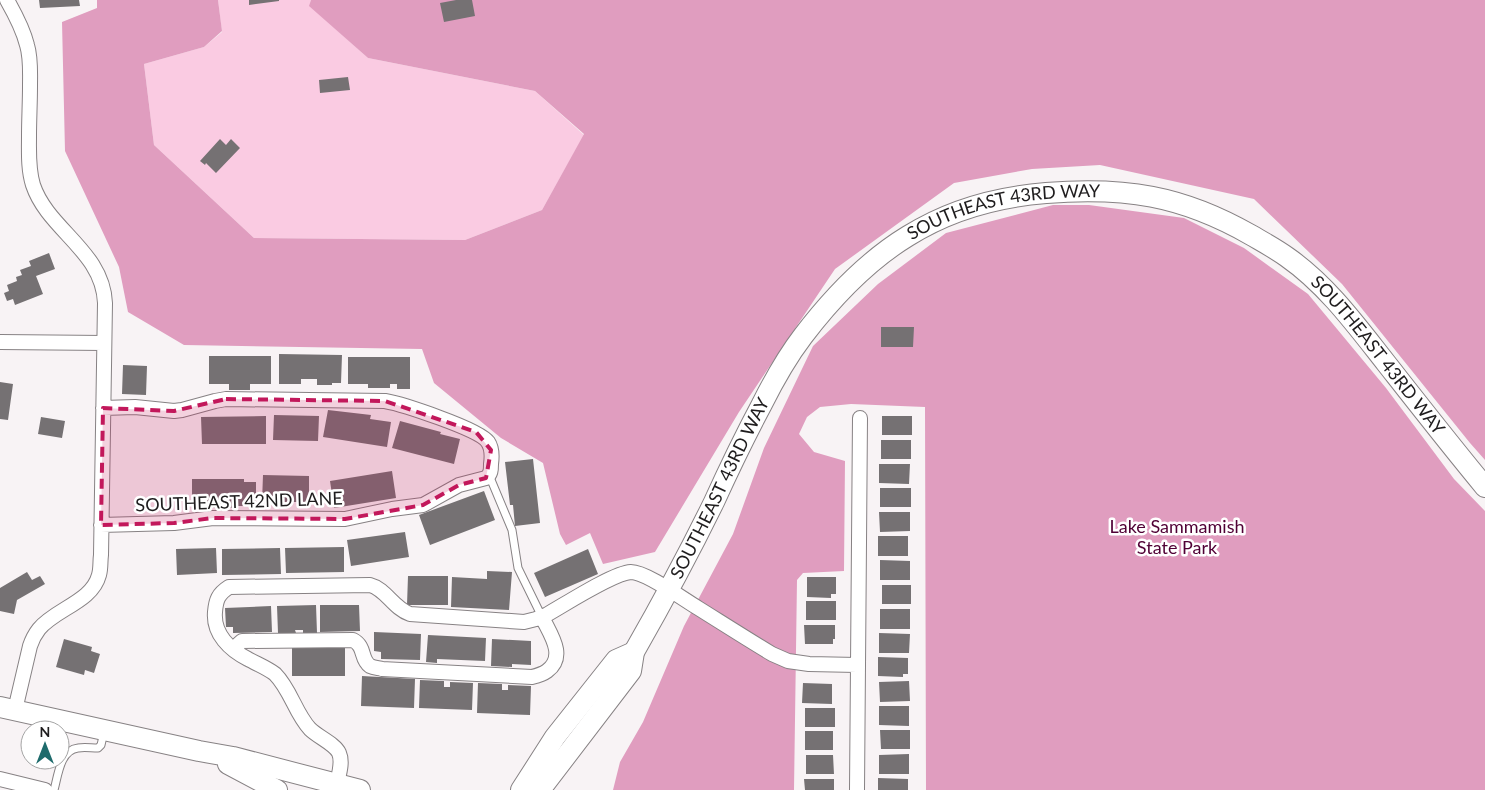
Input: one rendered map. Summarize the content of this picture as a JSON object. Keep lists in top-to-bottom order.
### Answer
{
  "streets": {
    "main road": ["SOUTHEAST 43RD WAY"],
    "street": ["SOUTHEAST 42ND LANE"]
  },
  "parks": ["Lake Sammamish State Park"],
  "north": "top"
}
